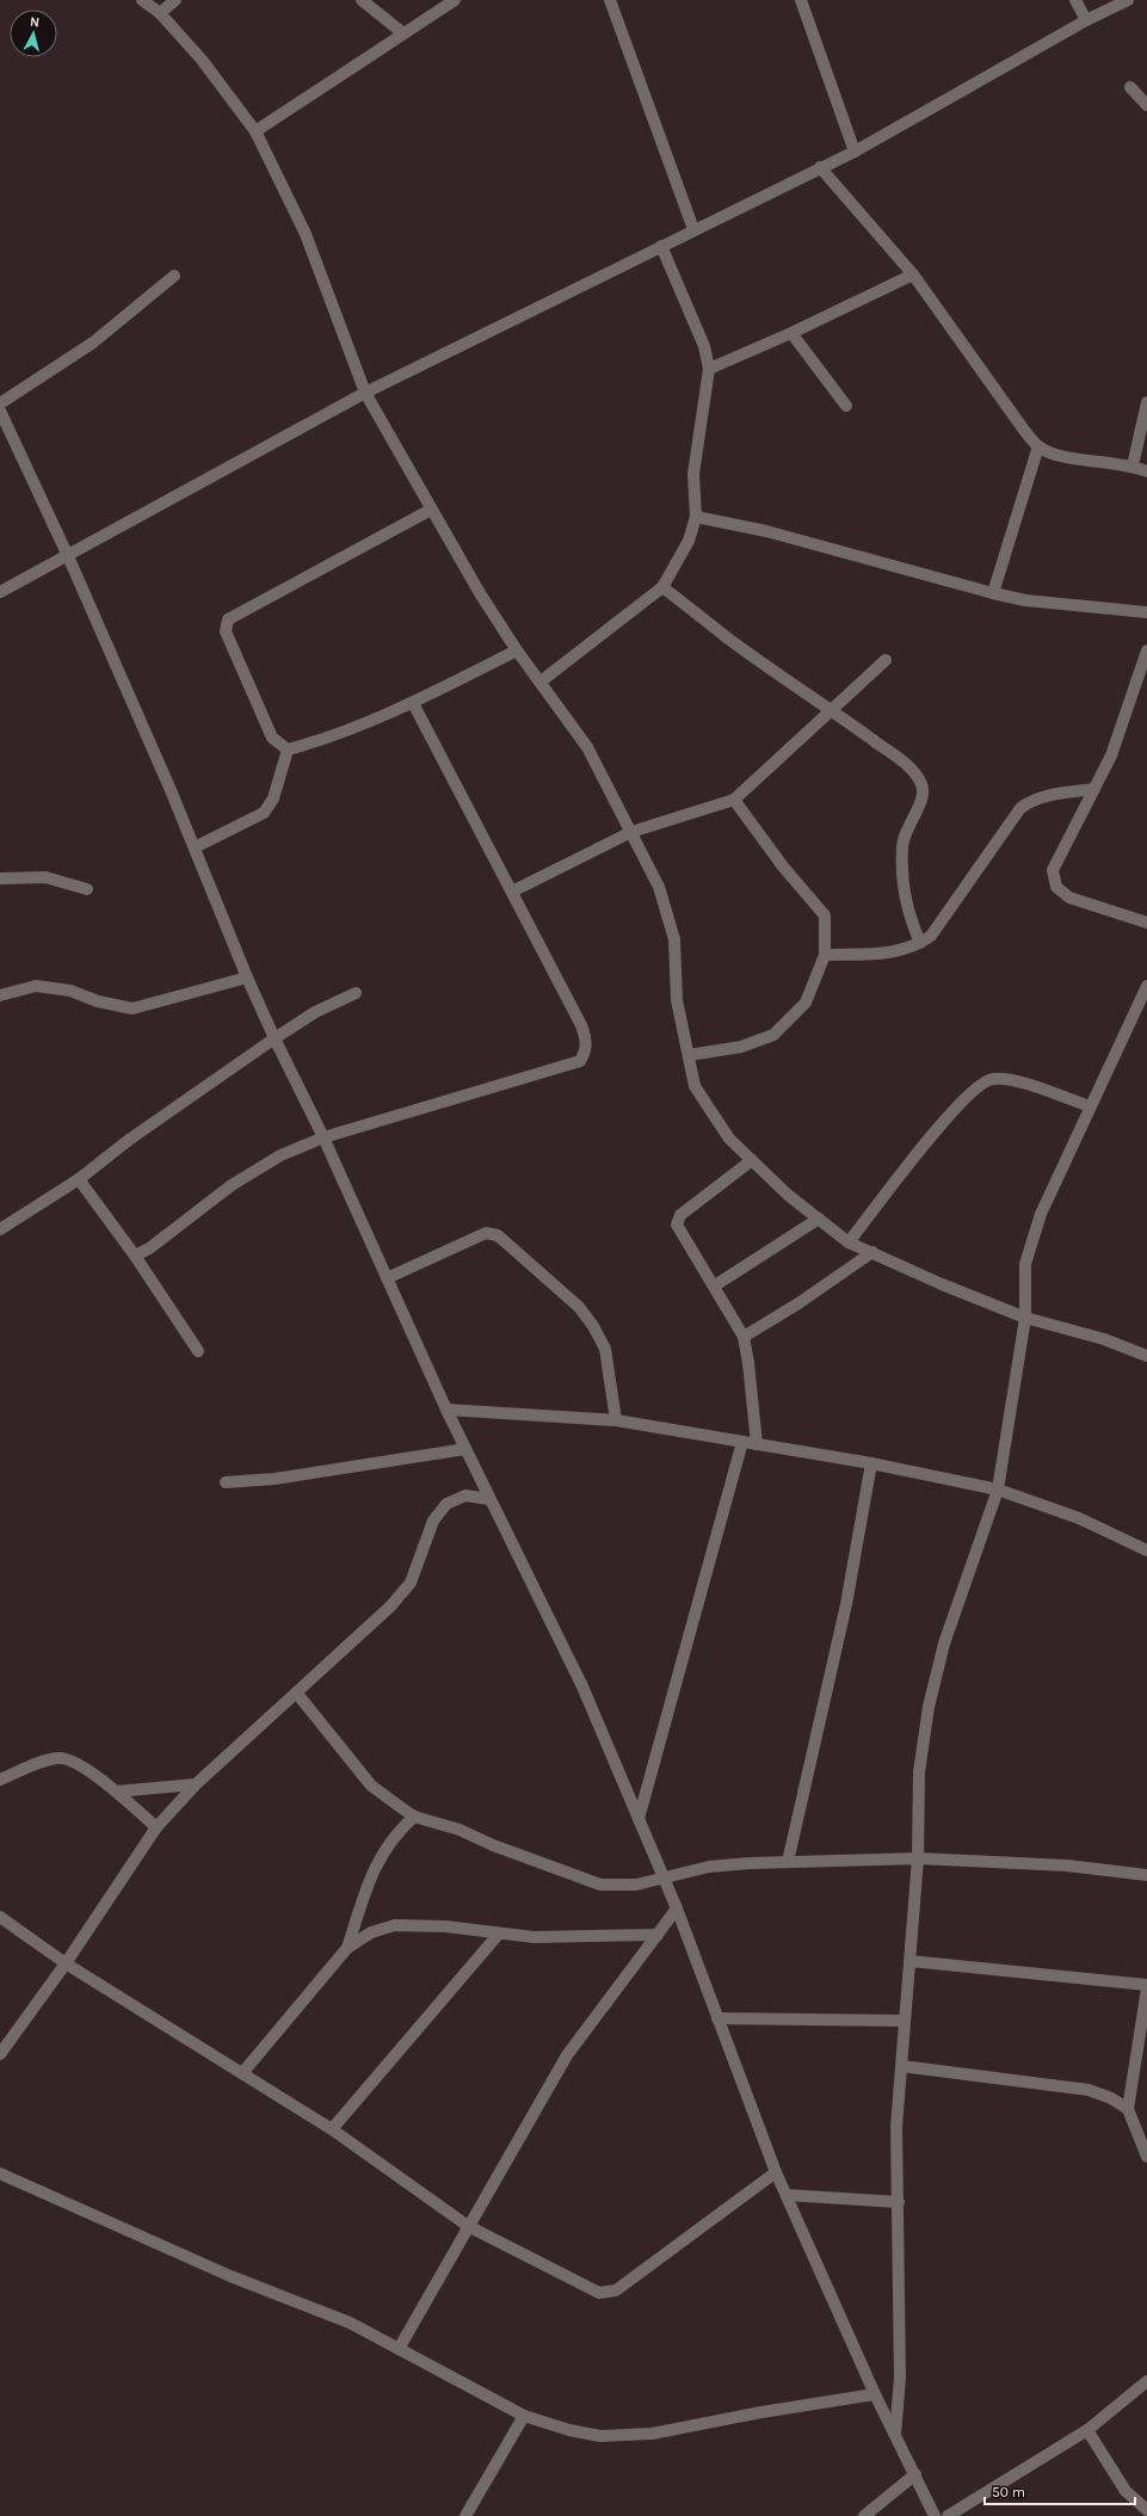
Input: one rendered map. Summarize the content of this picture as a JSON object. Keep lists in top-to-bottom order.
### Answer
{
  "scale_bar": "50 m",
  "north": "top"
}
